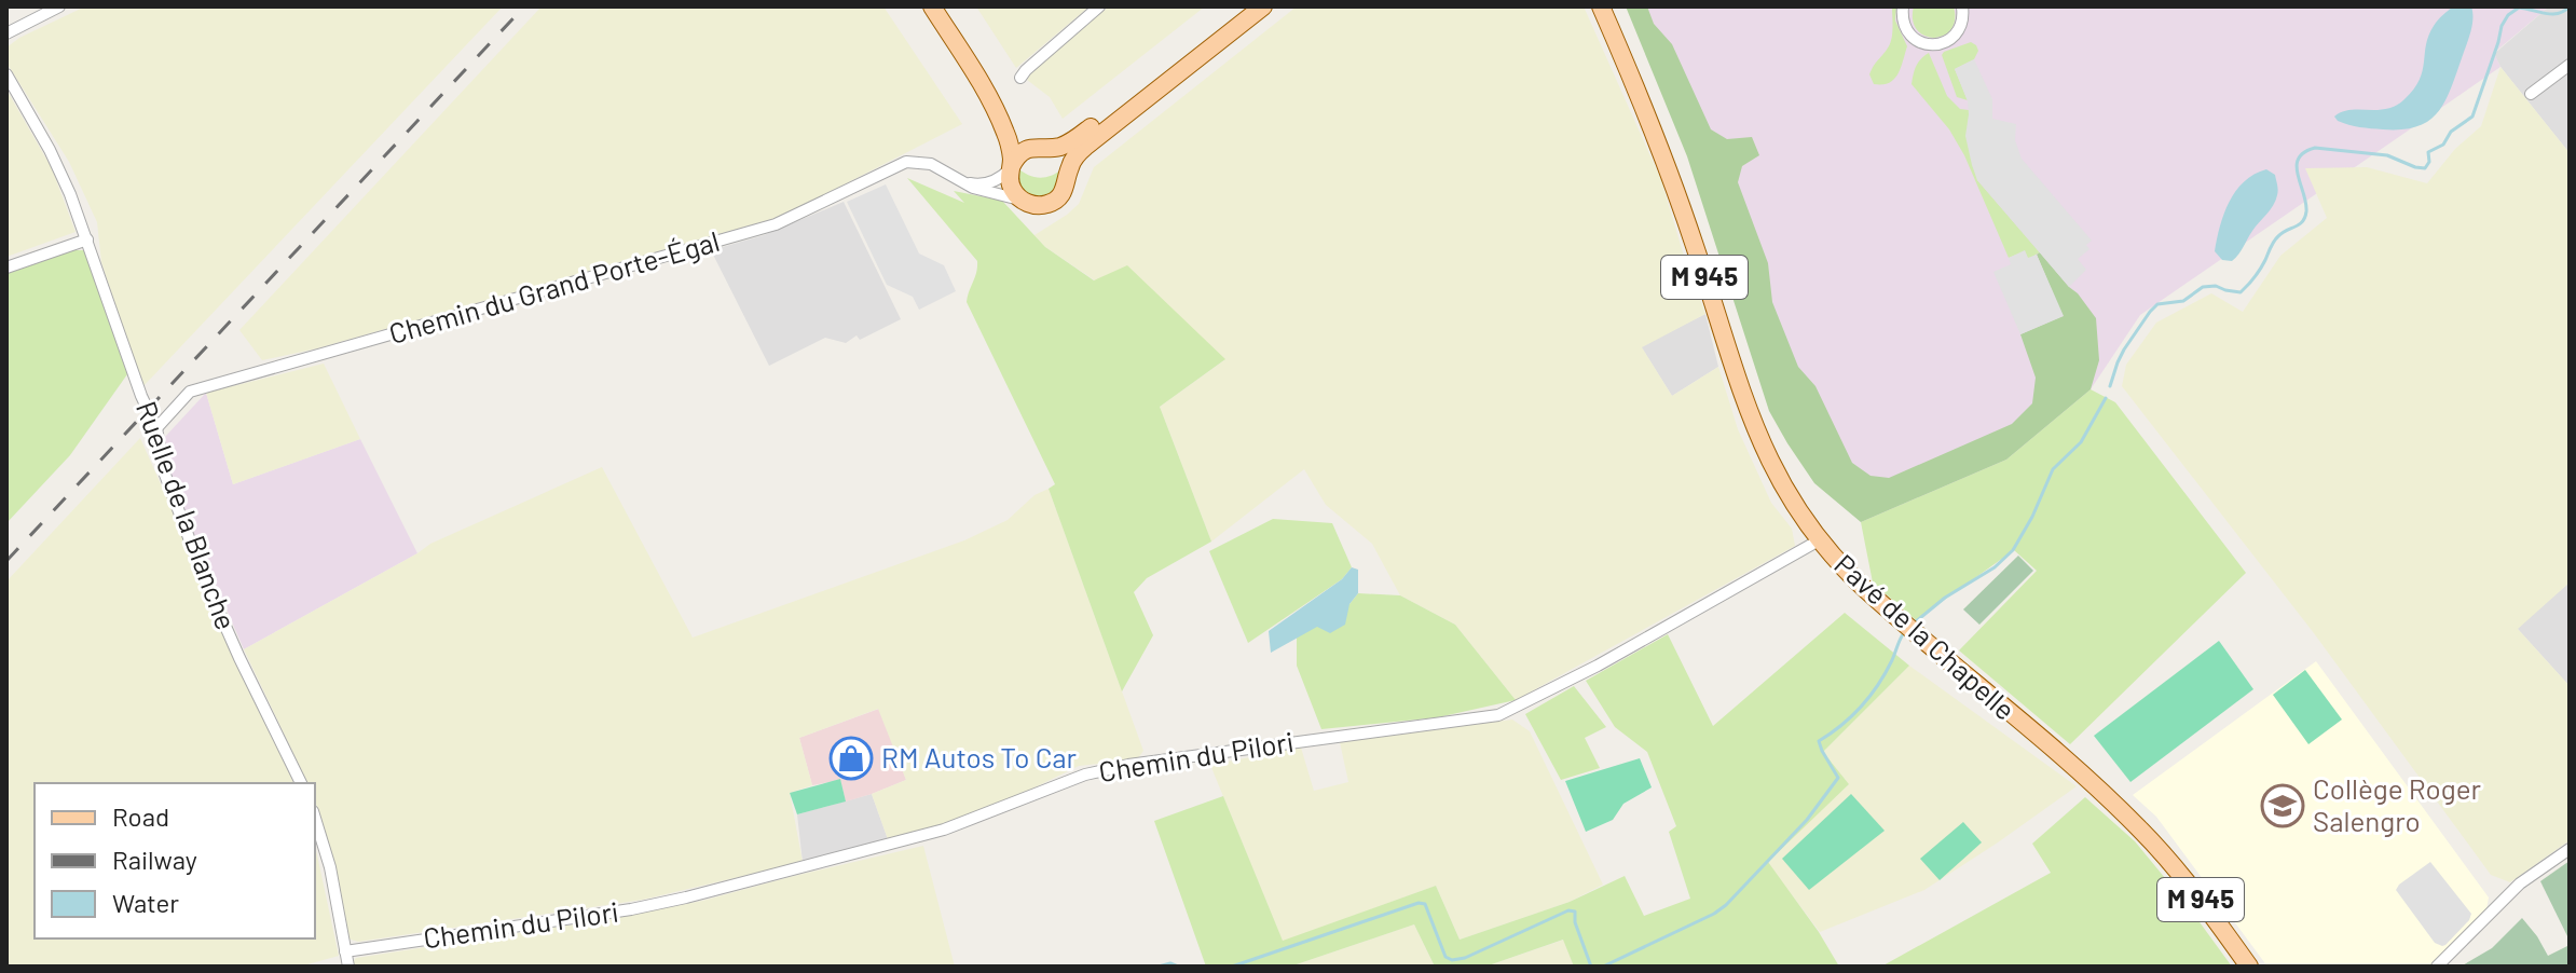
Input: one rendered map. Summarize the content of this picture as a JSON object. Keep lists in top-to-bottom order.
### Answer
{
  "streets": {
    "main road": ["M 945", "Pavé de la Chapelle"],
    "street": ["Chemin du Grand Porte-Égal", "Ruelle de la Blanche", "Chemin du Pilori"]
  },
  "crossings": [
    ["Chemin du Grand Porte-Égal", "Ruelle de la Blanche"],
    ["Pavé de la Chapelle", "Chemin du Pilori"]
  ],
  "places": {
    "shop": ["RM Autos To Car"],
    "school or university": ["Collège Roger Salengro"]
  },
  "legend": ["Road", "Railway", "Water"]
}
